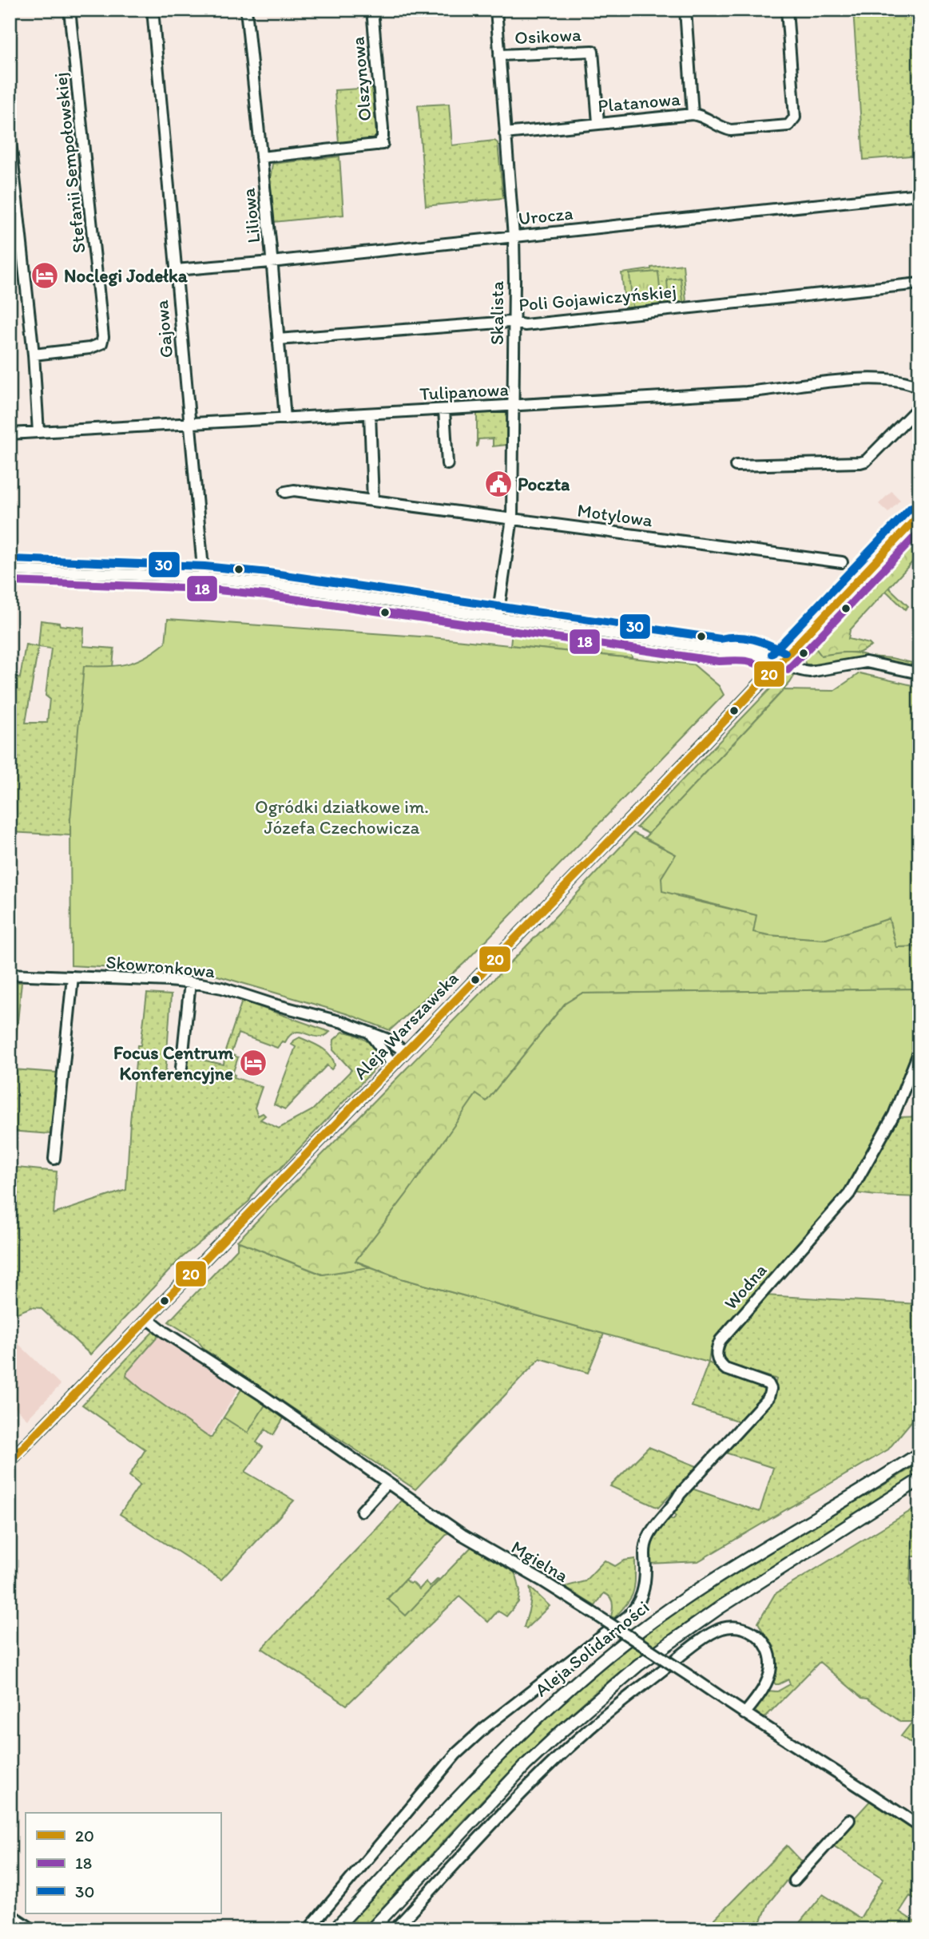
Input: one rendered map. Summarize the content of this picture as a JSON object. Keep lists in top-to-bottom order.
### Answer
{
  "streets": {
    "main road": ["Aleja Solidarności"],
    "street": [
      "Osikowa",
      "Olszynowa",
      "Platanowa",
      "Stefanii Sempołowskiej",
      "Liliowa",
      "Urocza",
      "Poli Gojawiczyńskiej",
      "Skalista",
      "Gajowa",
      "Tulipanowa",
      "Motylowa",
      "Skowronkowa",
      "Aleja Warszawska",
      "Wodna",
      "Mgielna"
    ]
  },
  "crossings": [
    ["Osikowa", "Platanowa"],
    ["Osikowa", "Skalista"],
    ["Olszynowa", "Liliowa"],
    ["Platanowa", "Skalista"],
    ["Liliowa", "Urocza"],
    ["Liliowa", "Poli Gojawiczyńskiej"],
    ["Liliowa", "Tulipanowa"],
    ["Urocza", "Skalista"],
    ["Urocza", "Gajowa"],
    ["Poli Gojawiczyńskiej", "Skalista"],
    ["Skalista", "Tulipanowa"],
    ["Skalista", "Motylowa"],
    ["Gajowa", "Tulipanowa"],
    ["Skowronkowa", "Aleja Warszawska"],
    ["Aleja Warszawska", "Mgielna"]
  ],
  "parks": ["Ogródki działkowe im. Józefa Czechowicza"],
  "places": {
    "hotel": ["Noclegi Jodełka", "Focus Centrum Konferencyjne"],
    "public building": ["Poczta"]
  },
  "lines": ["transit line 30", "transit line 20", "transit line 18"],
  "legend": ["20", "18", "30"]
}
